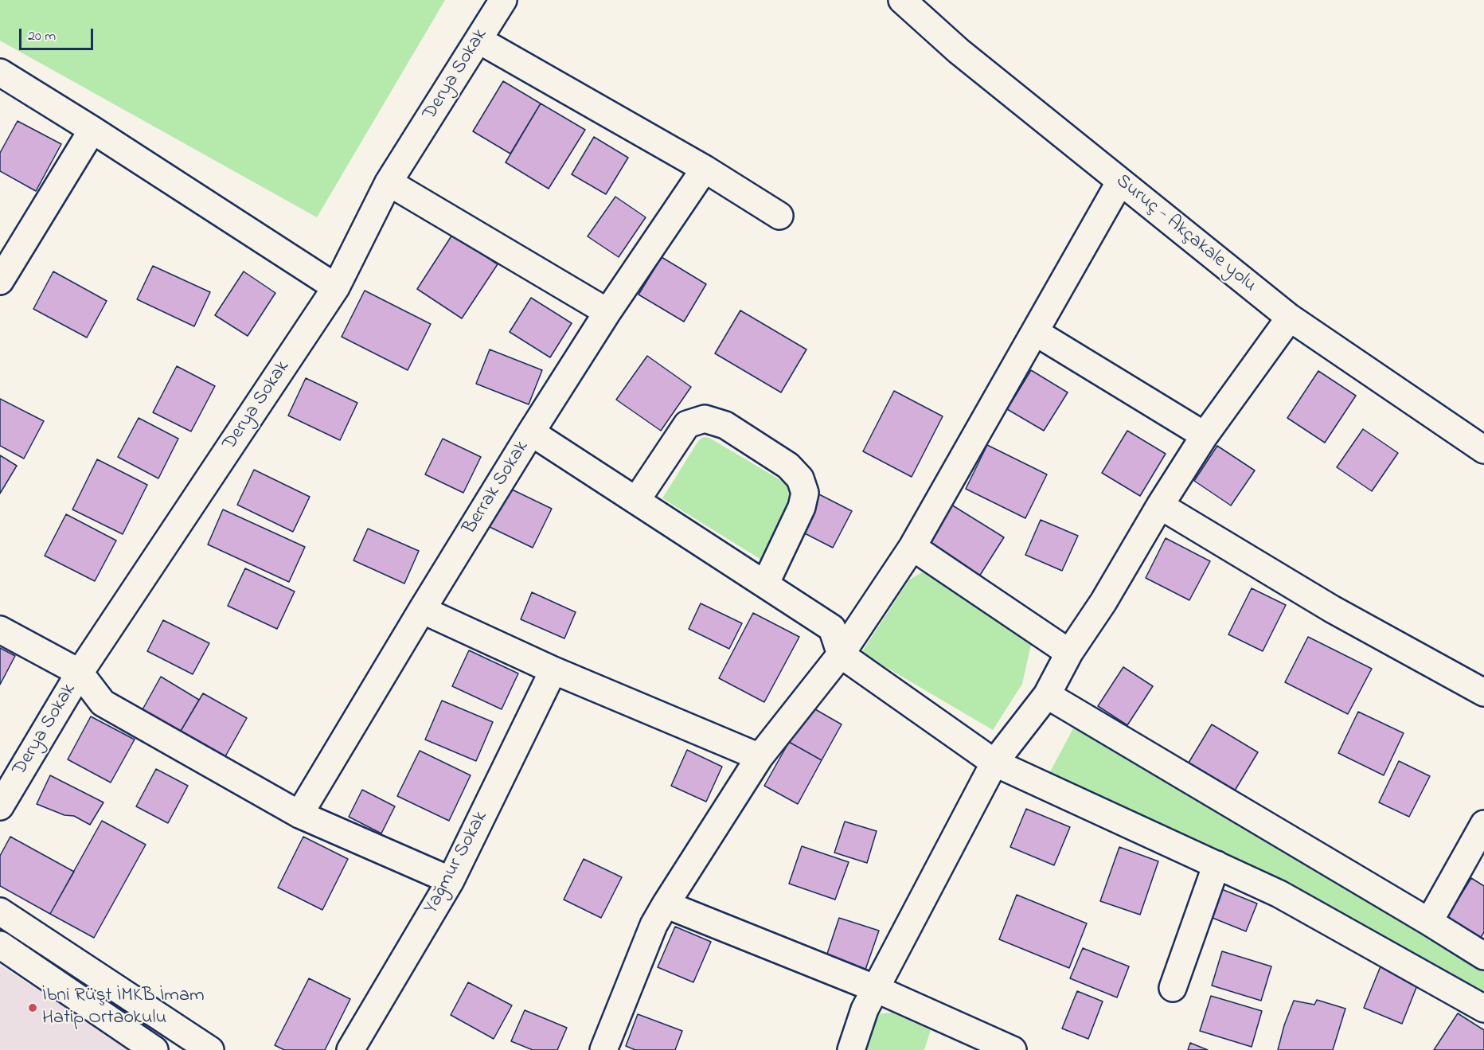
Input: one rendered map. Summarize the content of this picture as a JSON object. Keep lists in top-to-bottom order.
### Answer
{
  "streets": {
    "street": [
      "Derya Sokak",
      "Suruç - Akçakale yolu",
      "Berrak Sokak",
      "Yağmur Sokak"
    ]
  },
  "places": ["İbni Rüşt İMKB İmam Hatip Ortaokulu"],
  "scale_bar": "20 m"
}
